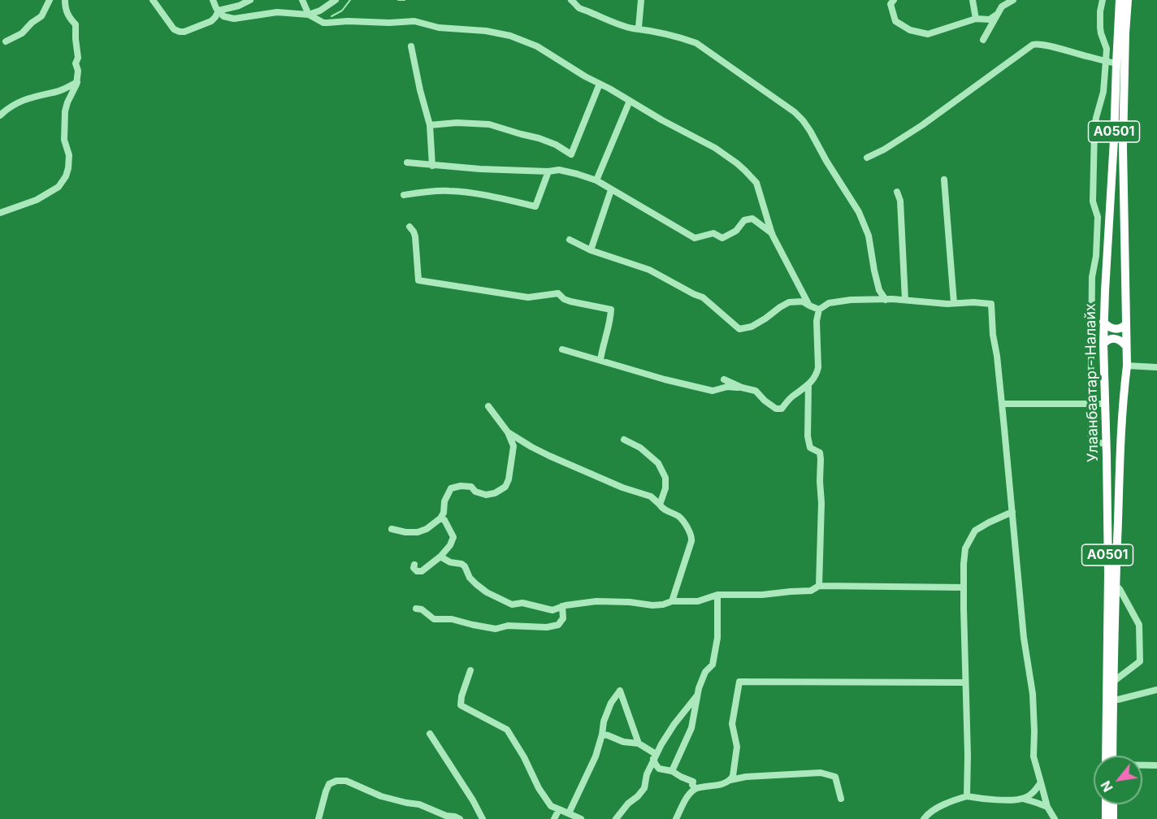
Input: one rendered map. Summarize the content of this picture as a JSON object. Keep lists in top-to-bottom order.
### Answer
{
  "streets": {
    "highway": ["A0501", "Улаанбаатар - Налайх"]
  },
  "north": "bottom left"
}
